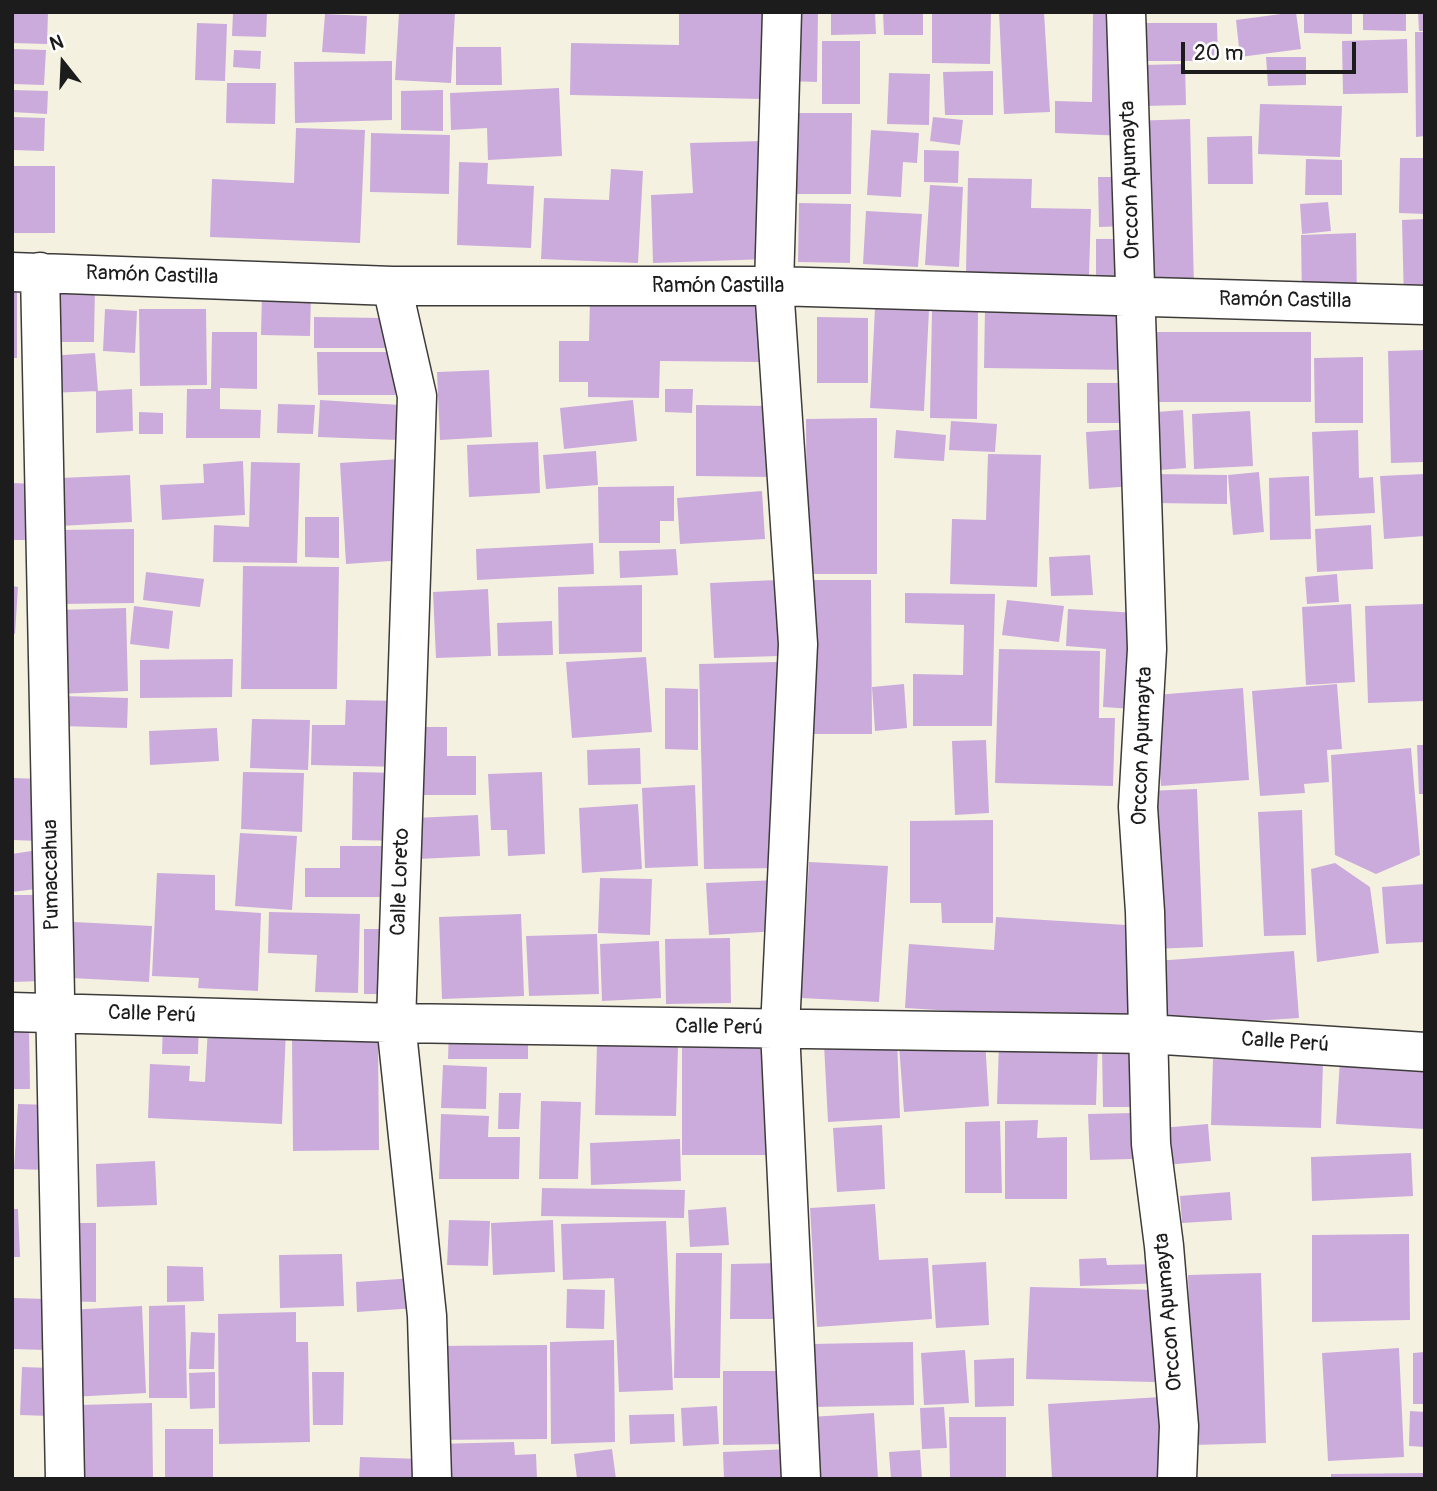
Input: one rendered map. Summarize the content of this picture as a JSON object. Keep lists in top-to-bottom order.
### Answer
{
  "streets": {
    "street": [
      "Orccon Apumayta",
      "Ramón Castilla",
      "Pumaccahua",
      "Calle Loreto",
      "Calle Perú"
    ]
  },
  "crossings": [
    ["Orccon Apumayta", "Ramón Castilla"],
    ["Orccon Apumayta", "Calle Perú"],
    ["Ramón Castilla", "Pumaccahua"],
    ["Ramón Castilla", "Calle Loreto"],
    ["Pumaccahua", "Calle Perú"],
    ["Calle Loreto", "Calle Perú"]
  ],
  "scale_bar": "20 m",
  "north": "top"
}
